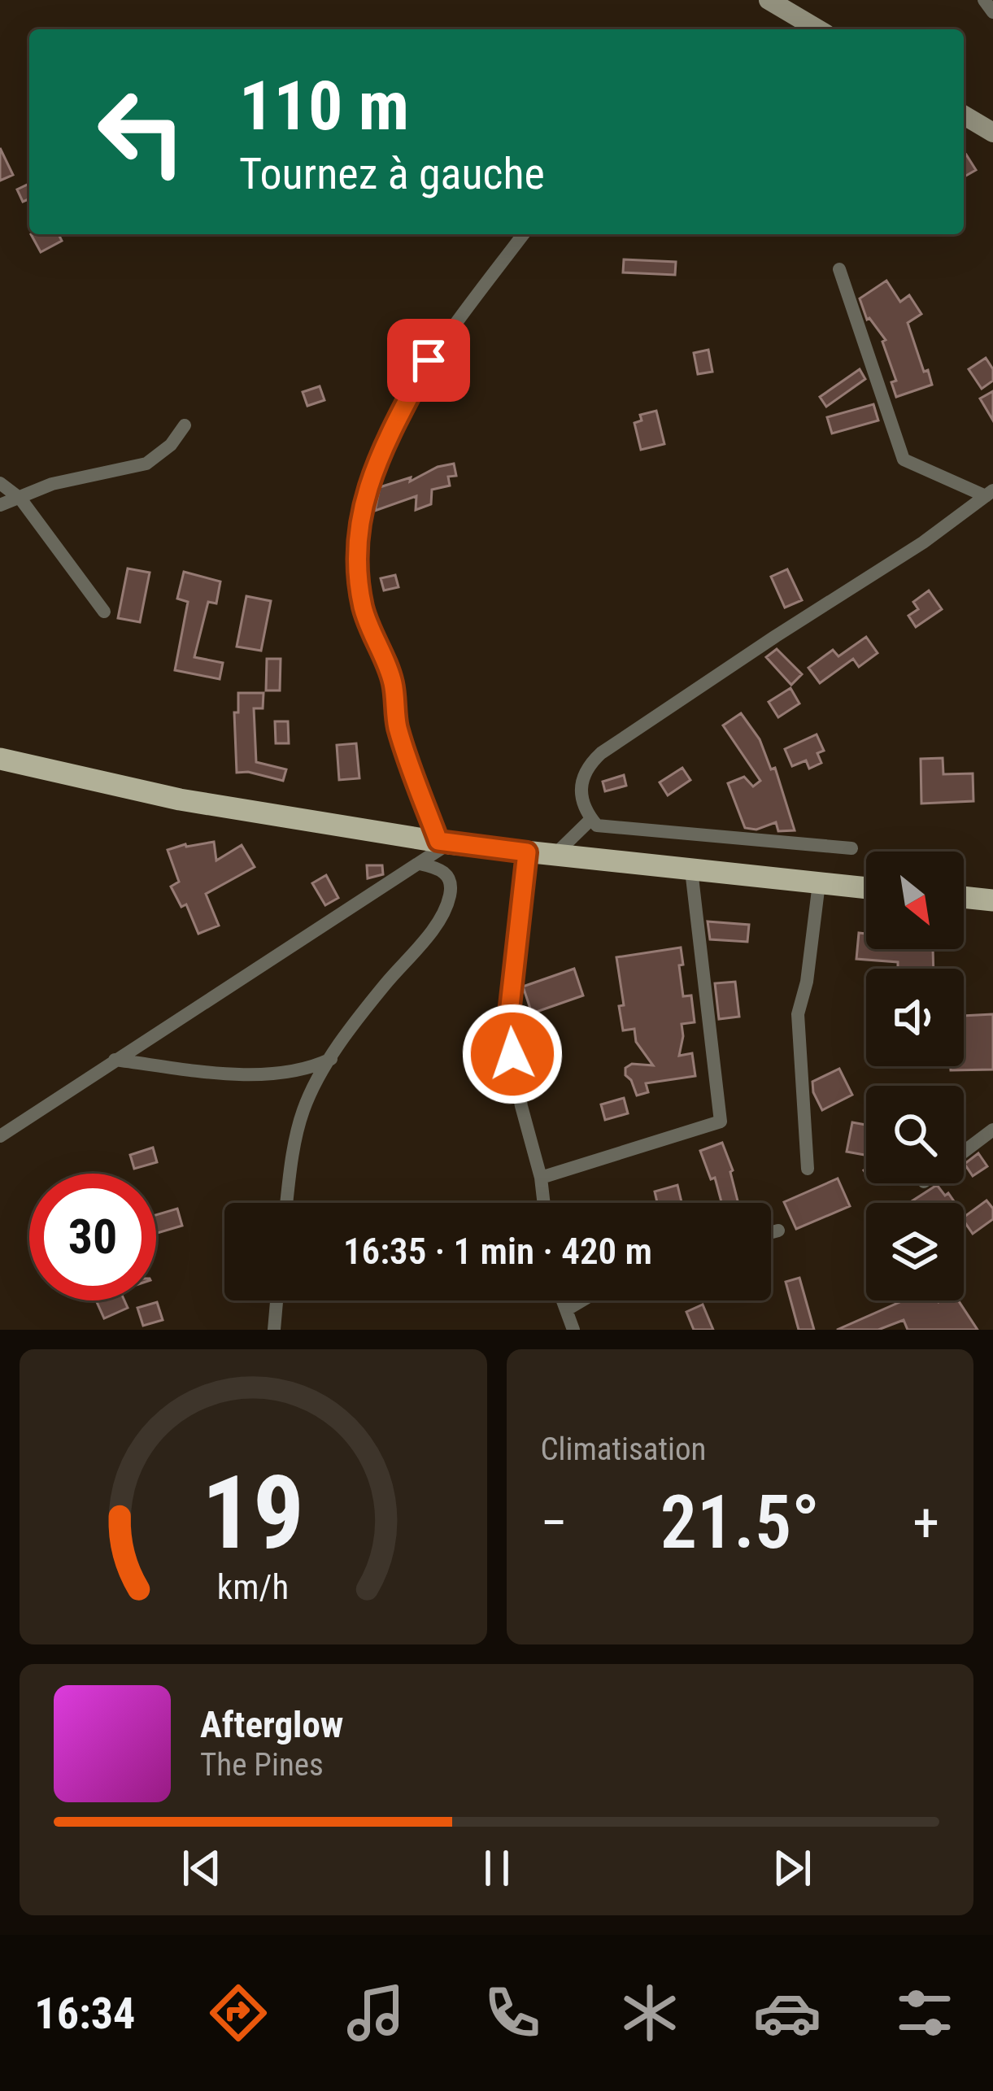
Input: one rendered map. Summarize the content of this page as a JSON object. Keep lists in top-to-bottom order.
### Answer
{
  "north": "bottom right",
  "page": {
    "turn": ["110 m", "Tournez à gauche"],
    "limit": "30",
    "trip": "16:35 · 1 min · 420 m",
    "tile": "Climatisation",
    "heat": ["−", "21.5°", "+"],
    "song": ["Afterglow", "The Pines"],
    "tabs": "16:34",
    "gauge": ["19", "km/h"]
  }
}
